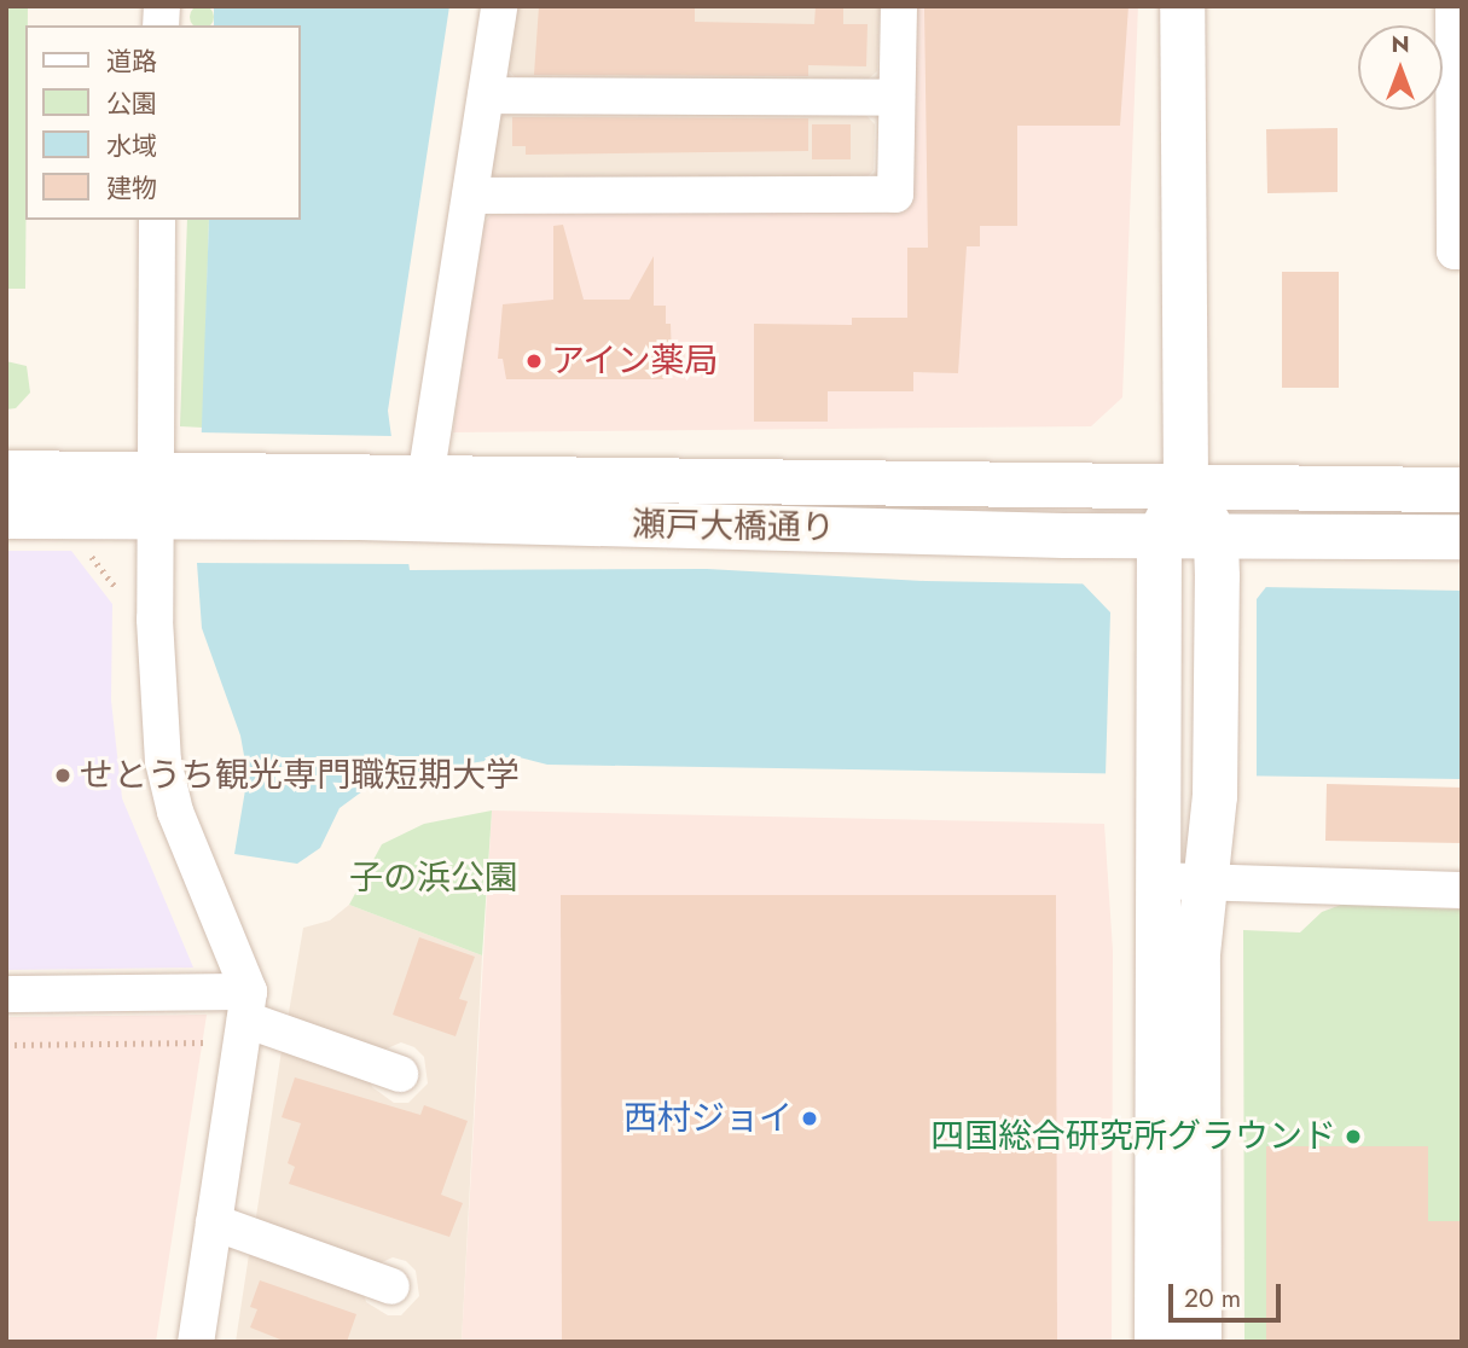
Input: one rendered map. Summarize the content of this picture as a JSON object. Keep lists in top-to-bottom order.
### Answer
{
  "streets": {
    "street": ["瀬戸大橋通り"]
  },
  "parks": ["子の浜公園"],
  "places": [
    "アイン薬局",
    "せとうち観光専門職短期大学",
    "西村ジョイ",
    "四国総合研究所グラウンド"
  ],
  "legend": [
    "道路",
    "公園",
    "水域",
    "建物"
  ],
  "scale_bar": "20 m",
  "north": "top"
}
